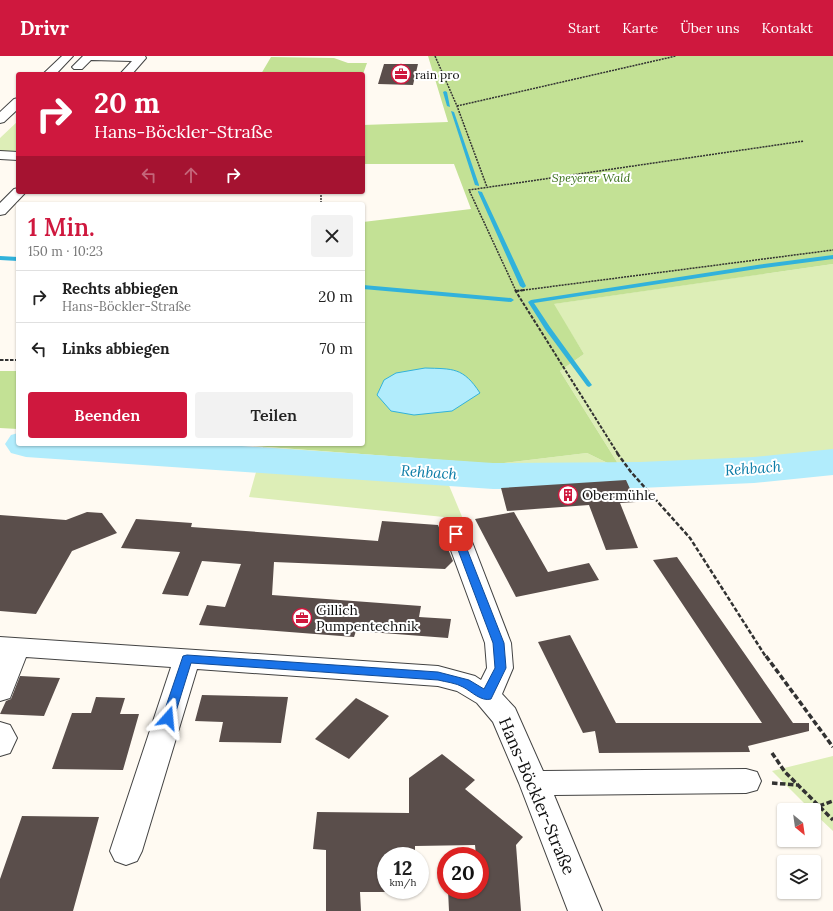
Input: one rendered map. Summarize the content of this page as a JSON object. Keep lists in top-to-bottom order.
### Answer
{
  "streets": {
    "street": ["Hans-Böckler-Straße"]
  },
  "water": ["Rehbach"],
  "parks": ["Speyerer Wald"],
  "places": {
    "office": ["rain pro", "Gillich Pumpentechnik"],
    "building": ["Obermühle"]
  },
  "north": "bottom right",
  "page": {
    "header": "Drivr",
    "nav": [
      "Start",
      "Karte",
      "Über uns",
      "Kontakt"
    ],
    "turn": ["20 m", "Hans-Böckler-Straße"],
    "heading": ["1 Min.", "150 m · 10:23"],
    "list": [
      {
        "name": "Rechts abbiegen",
        "note": "Hans-Böckler-Straße",
        "value": "20 m"
      },
      {
        "name": "Links abbiegen",
        "value": "70 m"
      }
    ],
    "buttons": ["Beenden", "Teilen"],
    "speed": "12 km/h",
    "limit": "20"
  }
}
